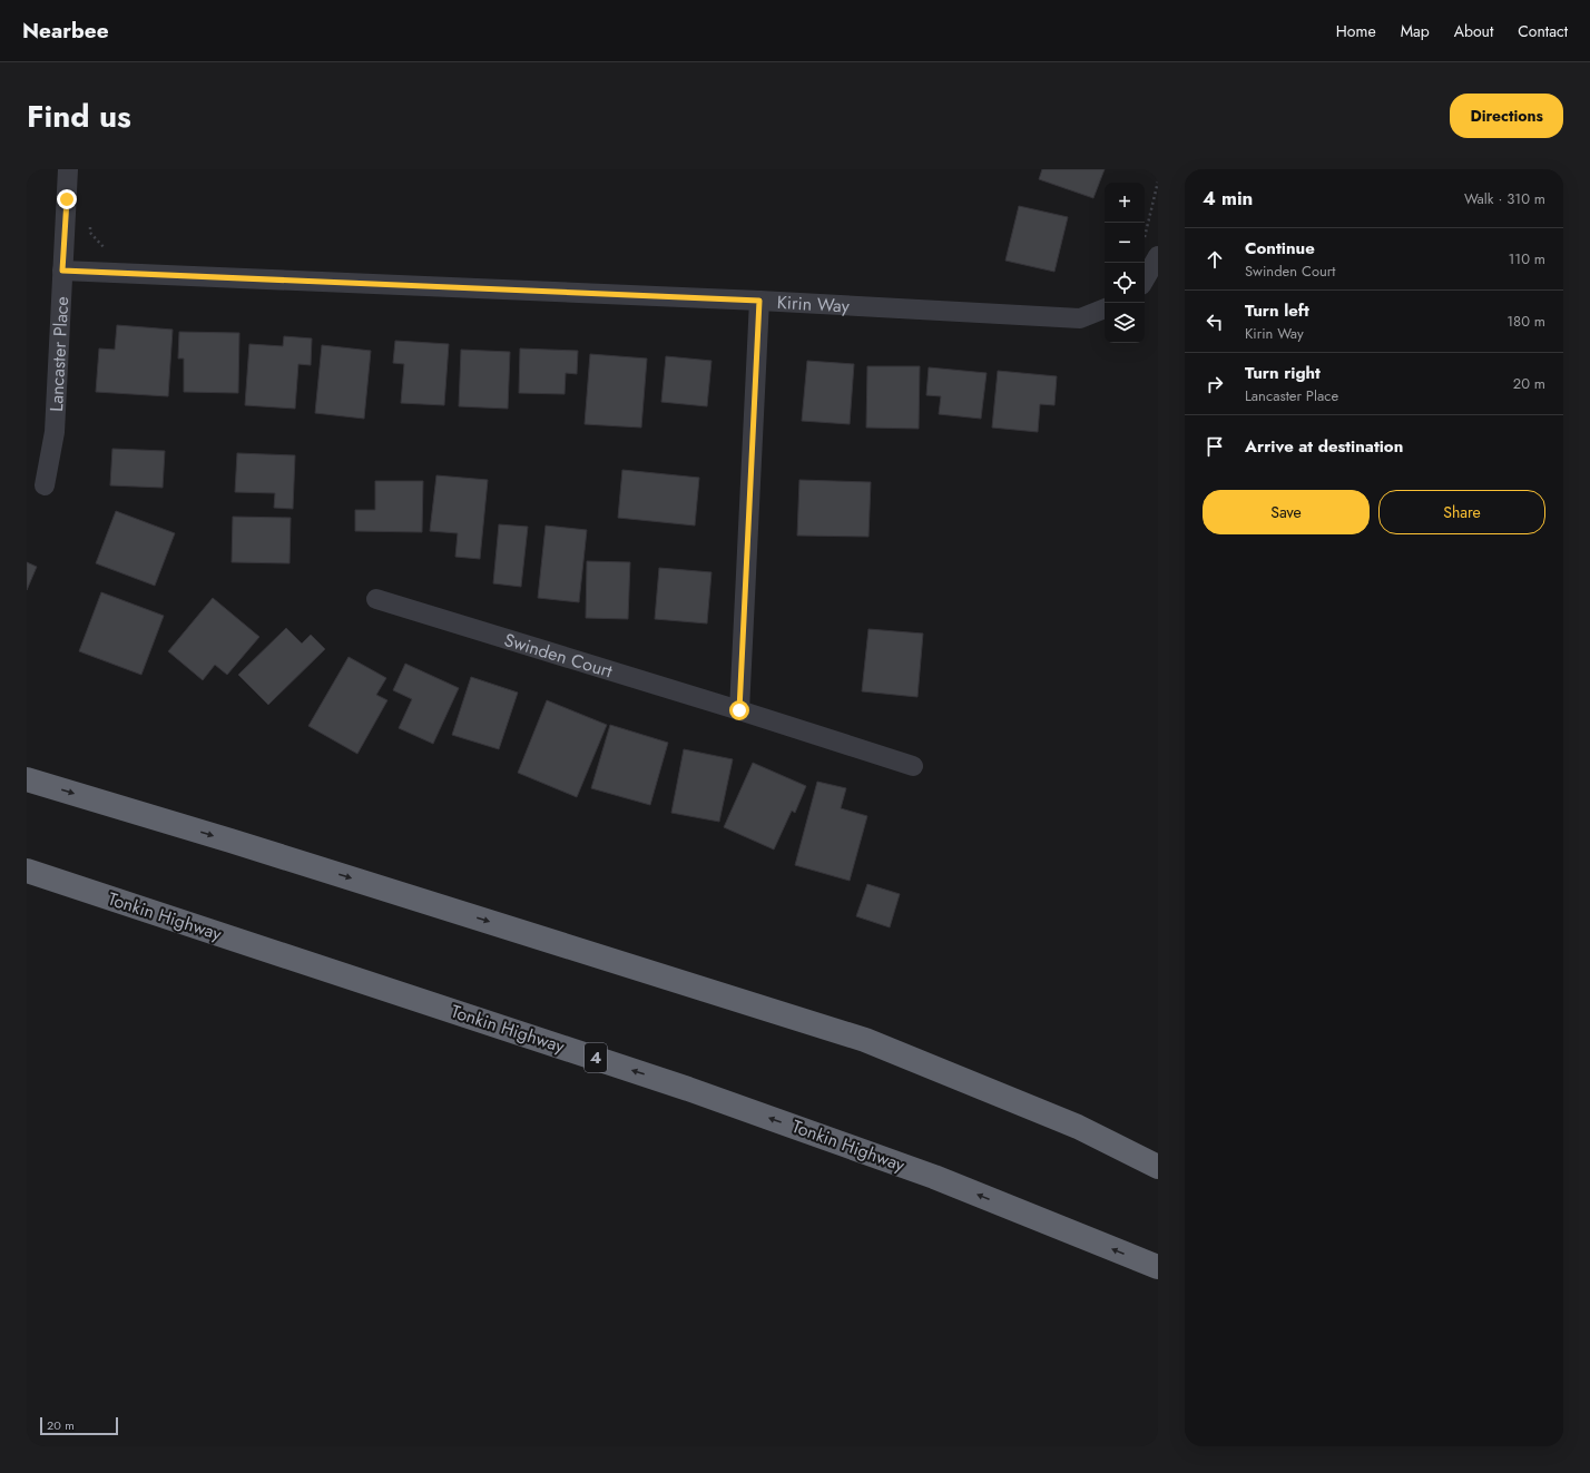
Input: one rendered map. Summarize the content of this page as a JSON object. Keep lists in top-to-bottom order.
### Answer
{
  "streets": {
    "highway": ["Tonkin Highway", "4"],
    "street": ["Kirin Way", "Lancaster Place", "Swinden Court"]
  },
  "crossings": [
    ["Kirin Way", "Lancaster Place"]
  ],
  "scale_bar": "20 m",
  "page": {
    "header": "Nearbee",
    "nav": [
      "Home",
      "Map",
      "About",
      "Contact"
    ],
    "title": "Find us",
    "buttons": [
      "Directions",
      ["Save", "Share"]
    ],
    "heading": ["4 min", "Walk · 310 m"],
    "map_buttons": ["+", "−"],
    "list": [
      ["Continue", "Swinden Court", "110 m"],
      ["Turn left", "Kirin Way", "180 m"],
      ["Turn right", "Lancaster Place", "20 m"],
      "Arrive at destination"
    ],
    "scale": "20 m"
  }
}
